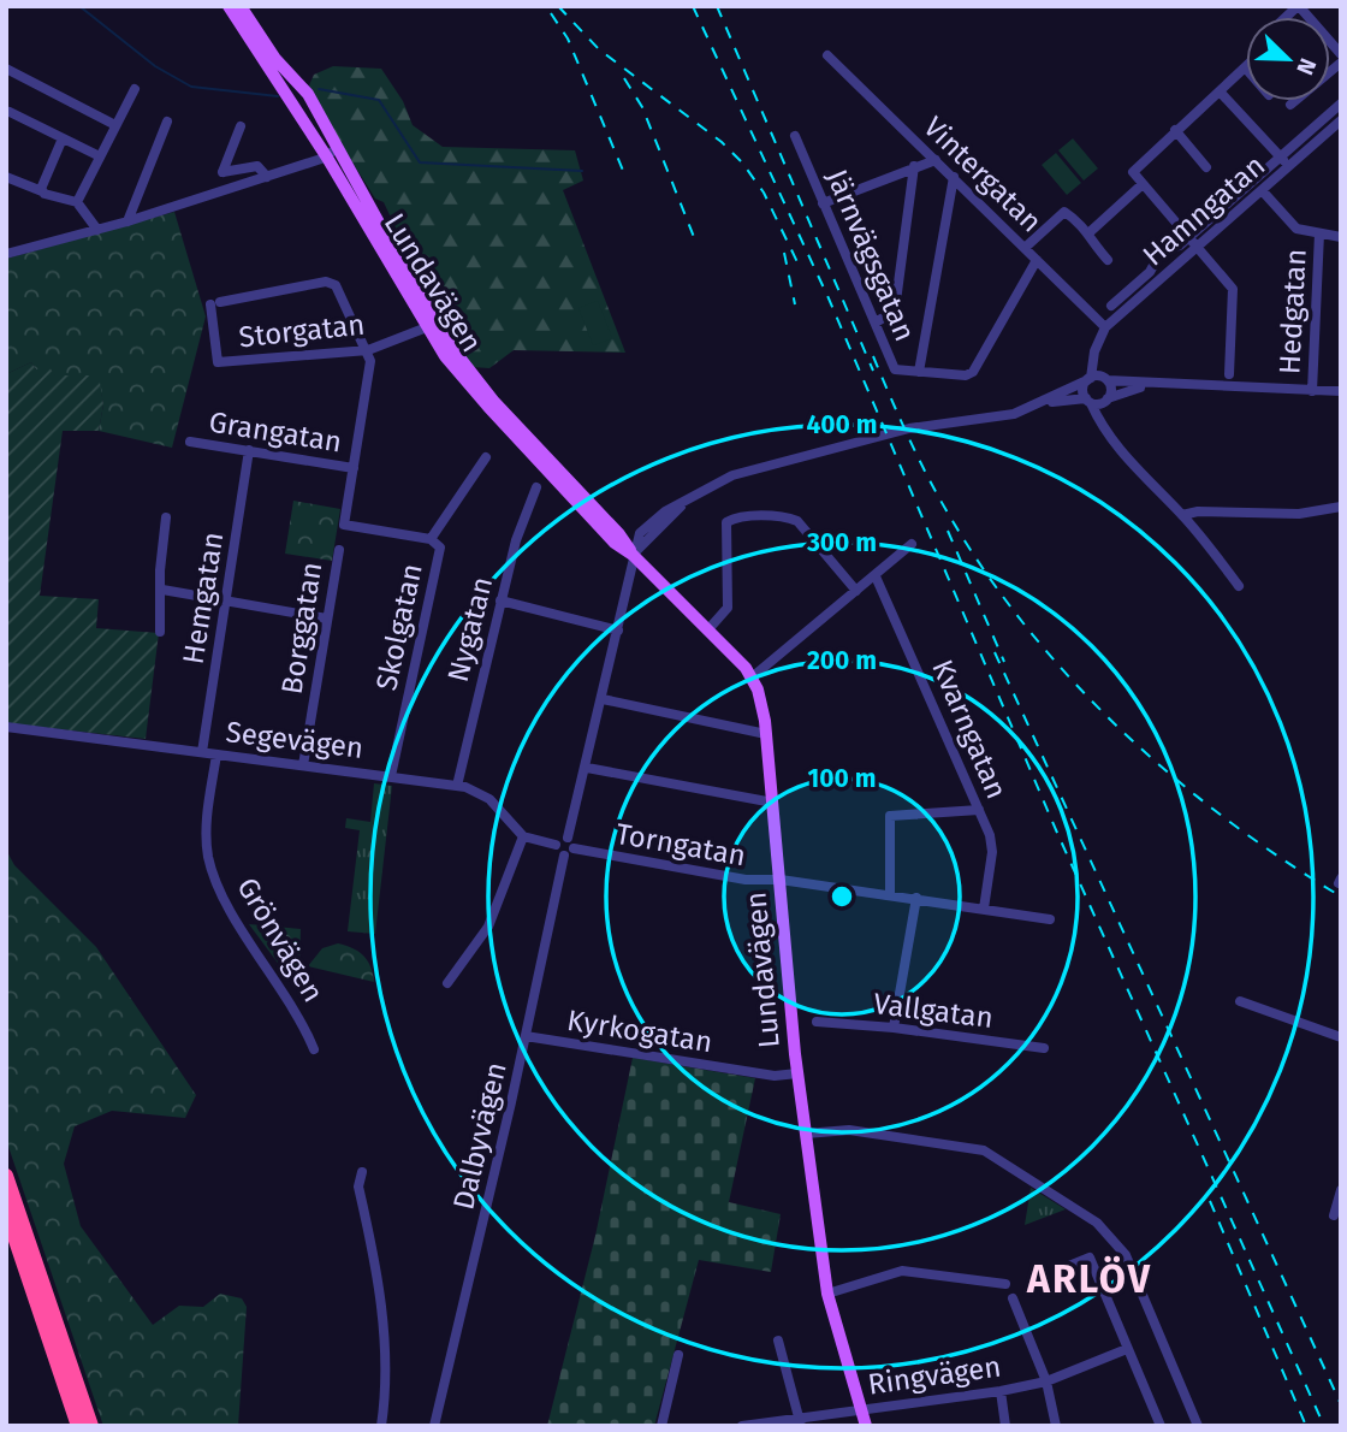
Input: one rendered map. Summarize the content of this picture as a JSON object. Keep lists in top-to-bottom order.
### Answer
{
  "streets": {
    "main road": ["Lundavägen"],
    "street": [
      "Vintergatan",
      "Hamngatan",
      "Järnvägsgatan",
      "Hedgatan",
      "Storgatan",
      "Grangatan",
      "Hemgatan",
      "Skolgatan",
      "Borggatan",
      "Nygatan",
      "Kvarngatan",
      "Segevägen",
      "Torngatan",
      "Grönvägen",
      "Vallgatan",
      "Kyrkogatan",
      "Dalbyvägen",
      "Ringvägen"
    ]
  },
  "crossings": [
    ["Vintergatan", "Hamngatan"],
    ["Lundavägen", "Storgatan"],
    ["Lundavägen", "Torngatan"],
    ["Lundavägen", "Kyrkogatan"],
    ["Lundavägen", "Ringvägen"],
    ["Storgatan", "Borggatan"],
    ["Grangatan", "Hemgatan"],
    ["Grangatan", "Borggatan"],
    ["Hemgatan", "Segevägen"],
    ["Skolgatan", "Borggatan"],
    ["Skolgatan", "Segevägen"],
    ["Borggatan", "Segevägen"],
    ["Nygatan", "Segevägen"],
    ["Kvarngatan", "Torngatan"],
    ["Segevägen", "Grönvägen"],
    ["Kyrkogatan", "Dalbyvägen"]
  ],
  "districts": ["ARLÖV"],
  "north": "bottom right",
  "rings": [
    "400 m",
    "300 m",
    "200 m",
    "100 m"
  ]
}
